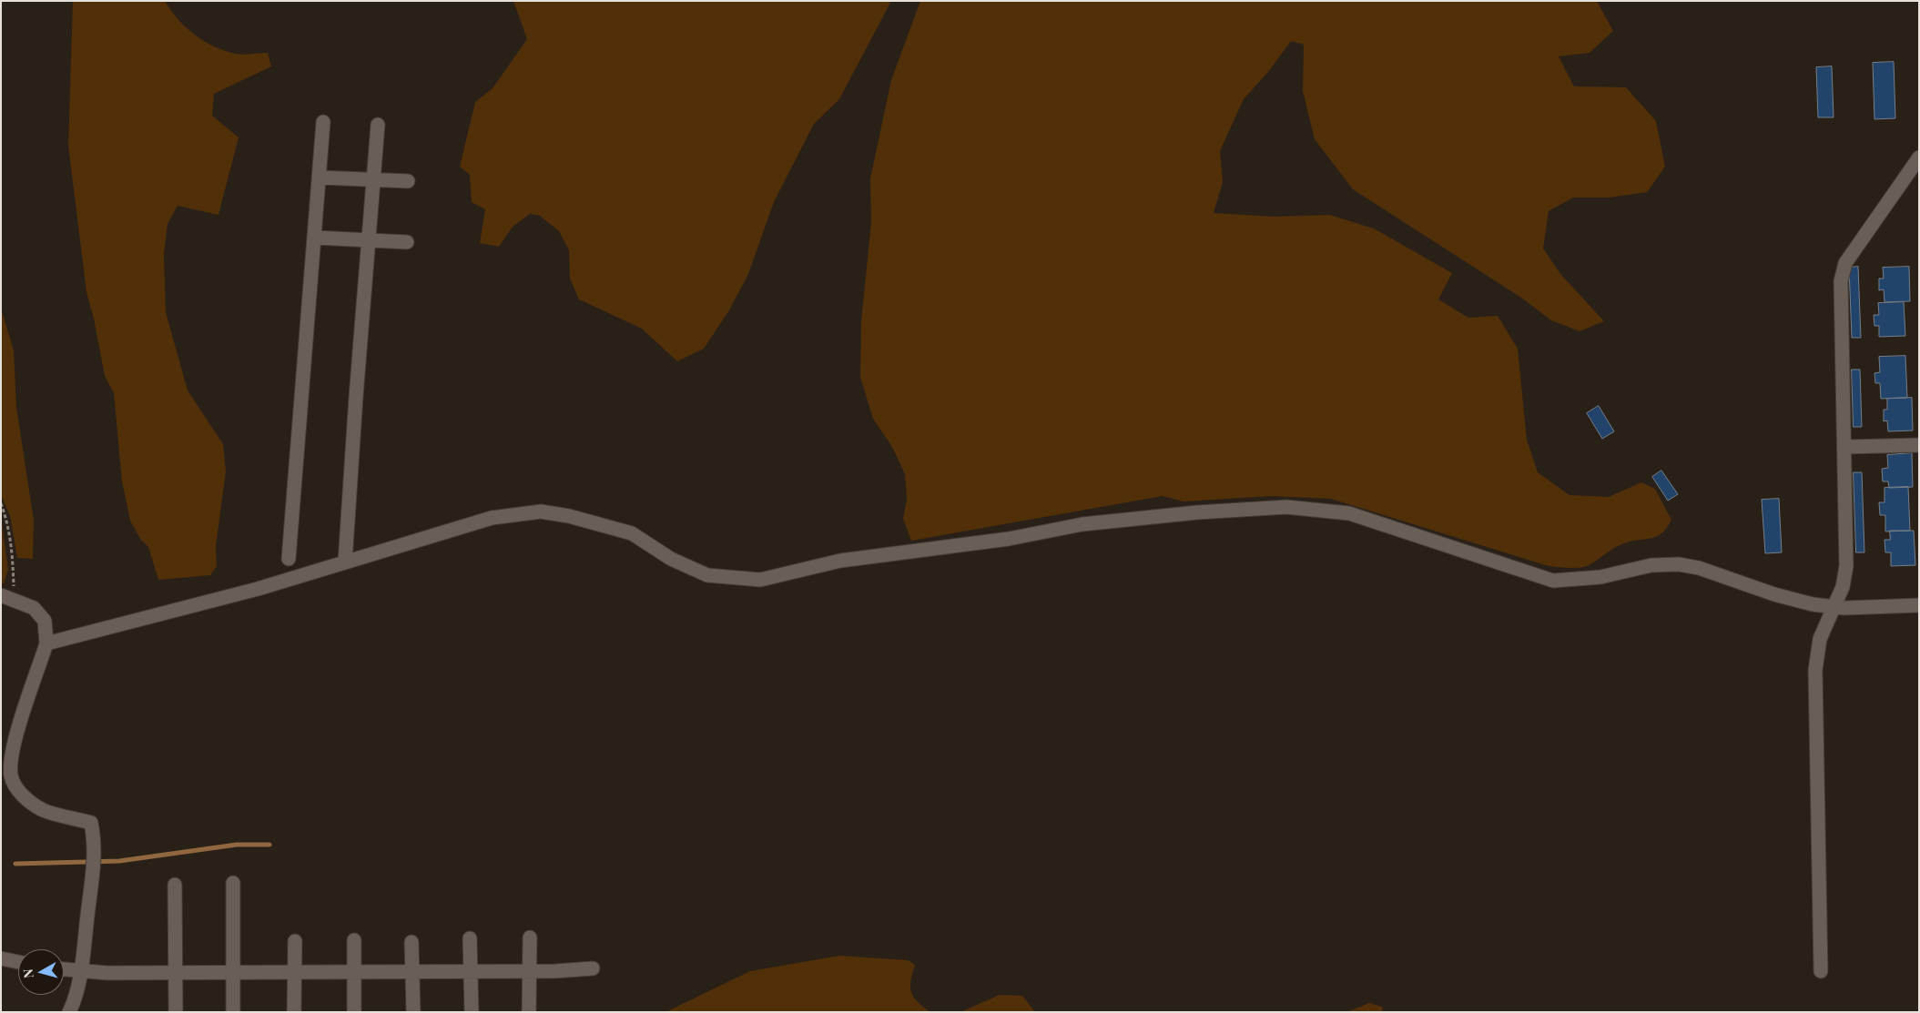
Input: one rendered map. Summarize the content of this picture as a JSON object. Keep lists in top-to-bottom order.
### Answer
{
  "north": "left"
}
